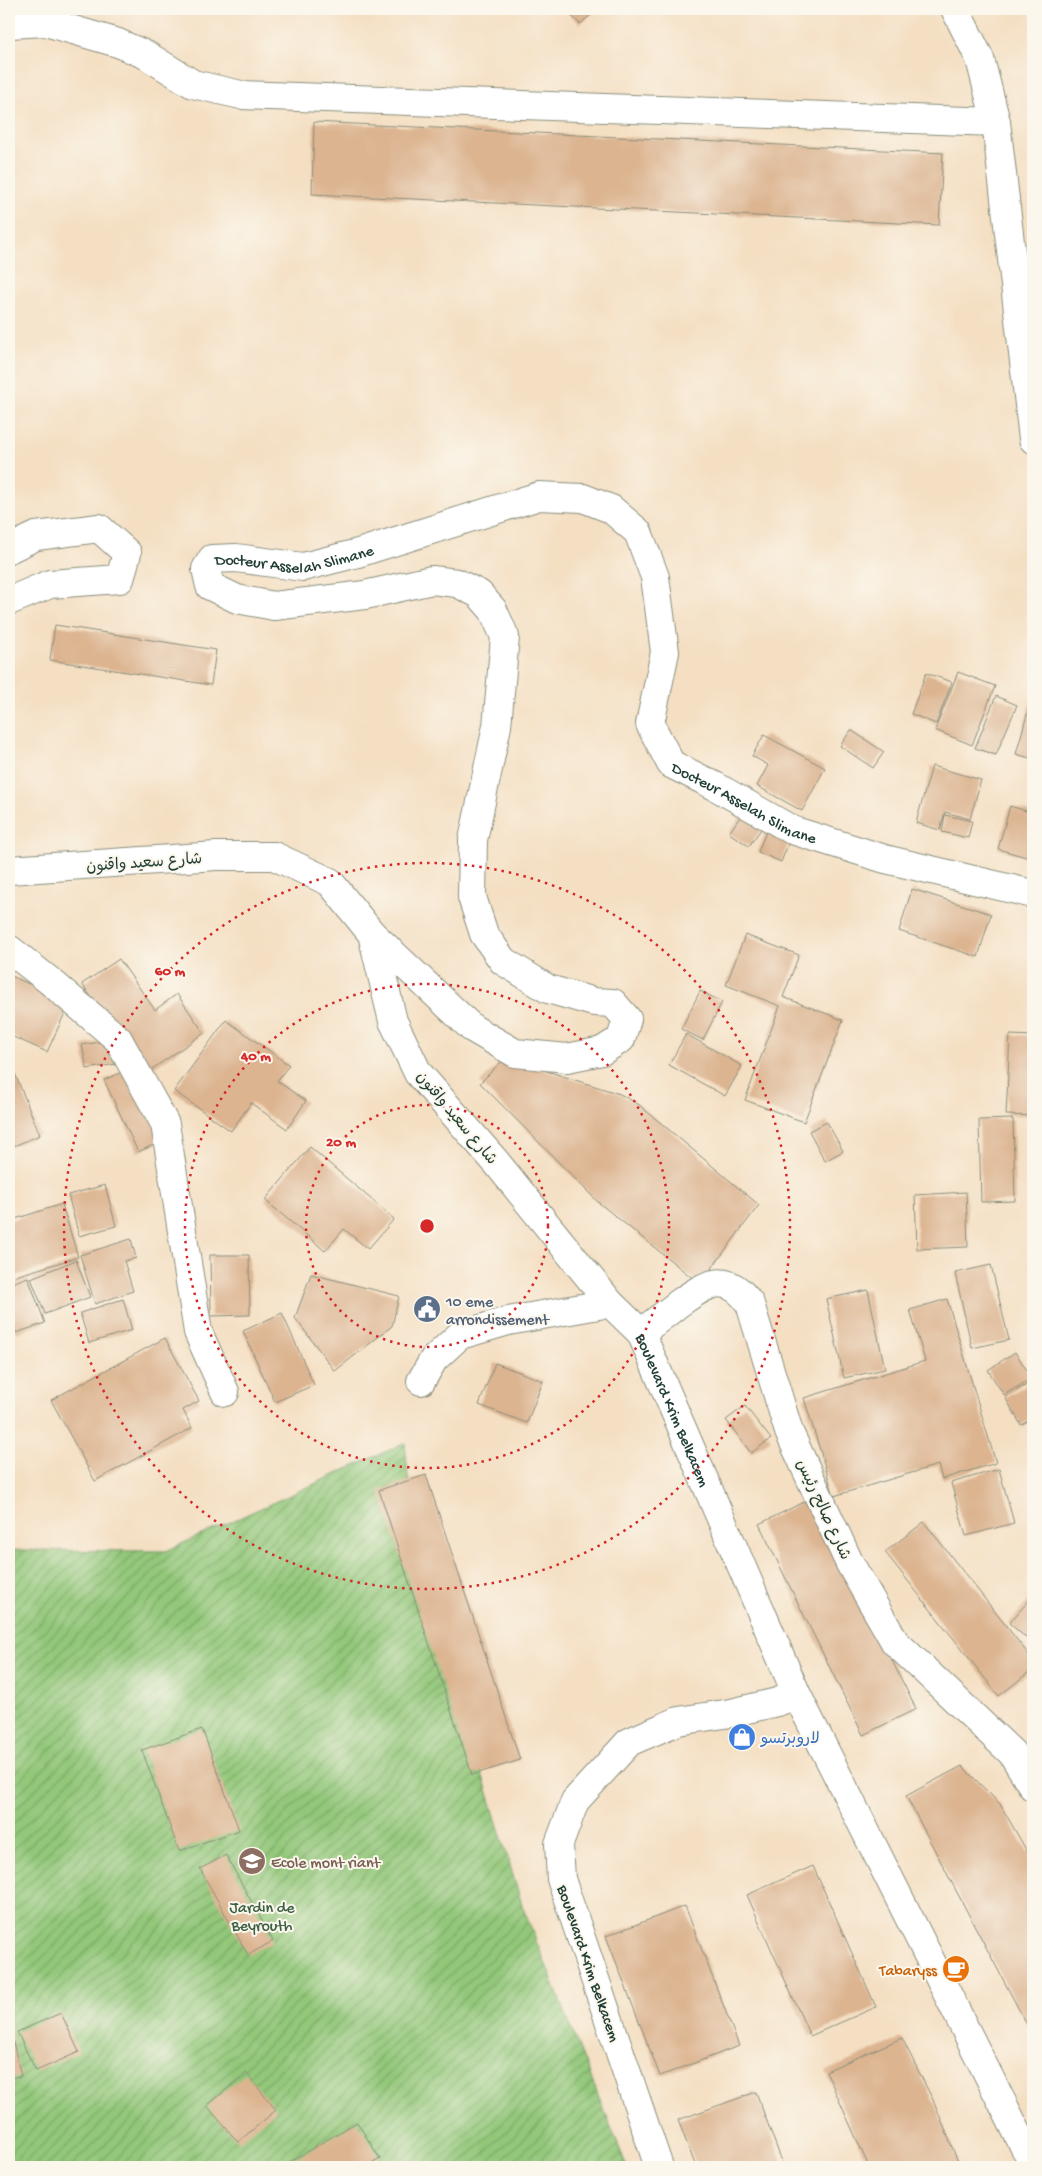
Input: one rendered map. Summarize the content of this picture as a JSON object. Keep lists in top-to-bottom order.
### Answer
{
  "streets": {
    "street": [
      "Docteur Asselah Slimane",
      "شارع سعيد واقنون",
      "Boulevard Krim Belkacem",
      "شارع صالح رئيس"
    ]
  },
  "crossings": [
    ["Docteur Asselah Slimane", "شارع سعيد واقنون"],
    ["شارع سعيد واقنون", "Boulevard Krim Belkacem"],
    ["Boulevard Krim Belkacem", "شارع صالح رئيس"]
  ],
  "parks": ["Jardin de Beyrouth"],
  "places": {
    "public building": ["10 eme arrondissement"],
    "shop": ["لاروبرتسو"],
    "school or university": ["Ecole mont riant"],
    "cafe": ["Tabaryss"]
  },
  "rings": ["60 m", "40 m", "20 m"]
}
